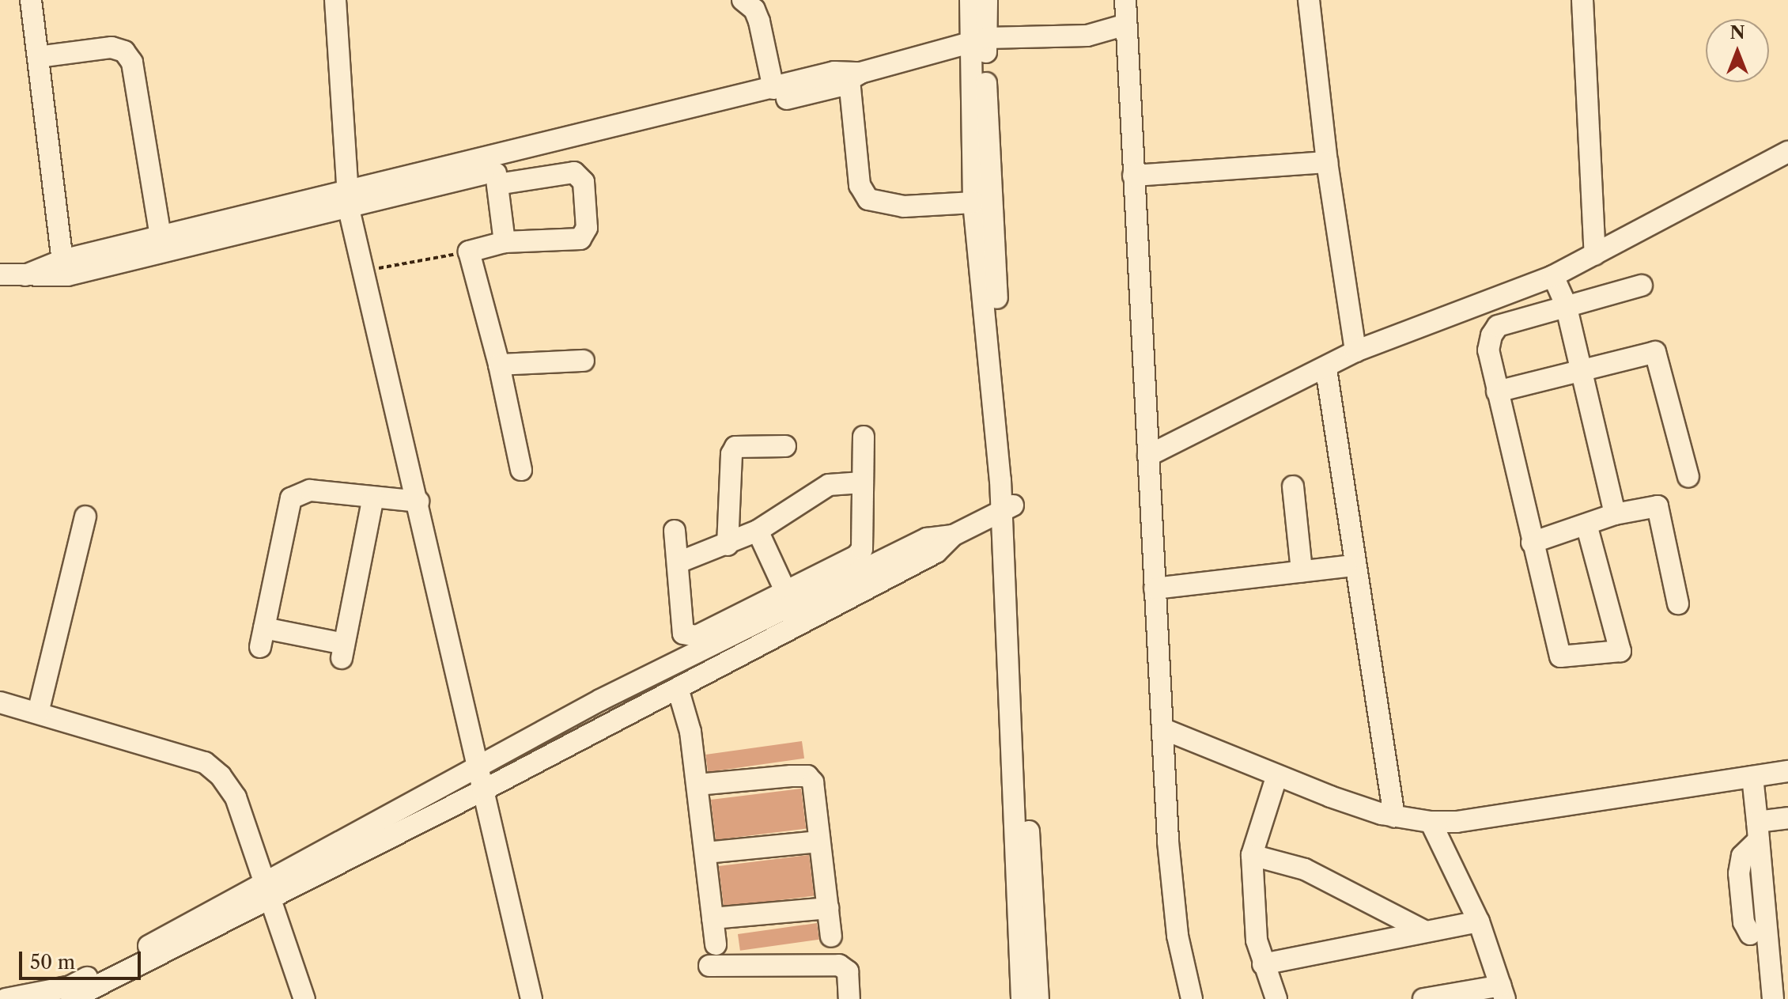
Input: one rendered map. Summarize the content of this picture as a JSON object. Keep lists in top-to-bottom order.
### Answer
{
  "scale_bar": "50 m",
  "north": "top"
}
